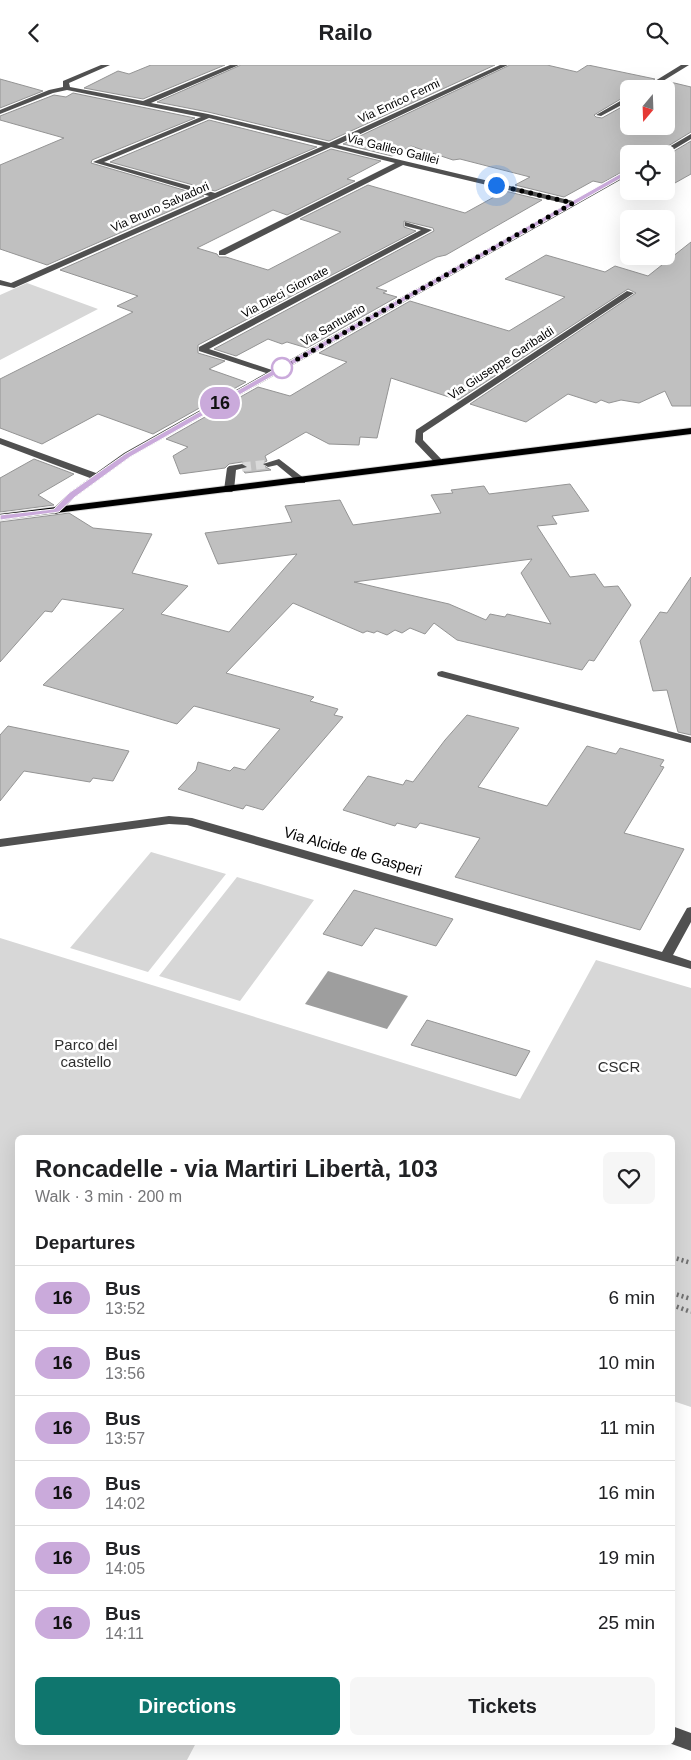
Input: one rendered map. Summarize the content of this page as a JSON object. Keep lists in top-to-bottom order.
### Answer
{
  "streets": {
    "street": [
      "Via Enrico Fermi",
      "Via Galileo Galilei",
      "Via Bruno Salvadori",
      "Via Dieci Giornate",
      "Via Santuario",
      "Via Giuseppe Garibaldi",
      "Via Alcide de Gasperi"
    ]
  },
  "crossings": [
    ["Via Enrico Fermi", "Via Galileo Galilei"],
    ["Via Enrico Fermi", "Via Bruno Salvadori"],
    ["Via Galileo Galilei", "Via Bruno Salvadori"],
    ["Via Galileo Galilei", "Via Santuario"],
    ["Via Dieci Giornate", "Via Santuario"]
  ],
  "parks": ["Parco del castello", "CSCR"],
  "lines": ["bus line 16"],
  "north": "bottom",
  "page": {
    "header": "Railo",
    "on_map": "16",
    "heading": [
      ["Roncadelle - via Martiri Libertà, 103", "Walk · 3 min · 200 m"],
      "Departures"
    ],
    "list": [
      {
        "mark": "16",
        "name": "Bus",
        "note": "13:52",
        "value": "6 min"
      },
      {
        "mark": "16",
        "name": "Bus",
        "note": "13:56",
        "value": "10 min"
      },
      {
        "mark": "16",
        "name": "Bus",
        "note": "13:57",
        "value": "11 min"
      },
      {
        "mark": "16",
        "name": "Bus",
        "note": "14:02",
        "value": "16 min"
      },
      {
        "mark": "16",
        "name": "Bus",
        "note": "14:05",
        "value": "19 min"
      },
      {
        "mark": "16",
        "name": "Bus",
        "note": "14:11",
        "value": "25 min"
      }
    ],
    "buttons": ["Directions", "Tickets"]
  }
}
